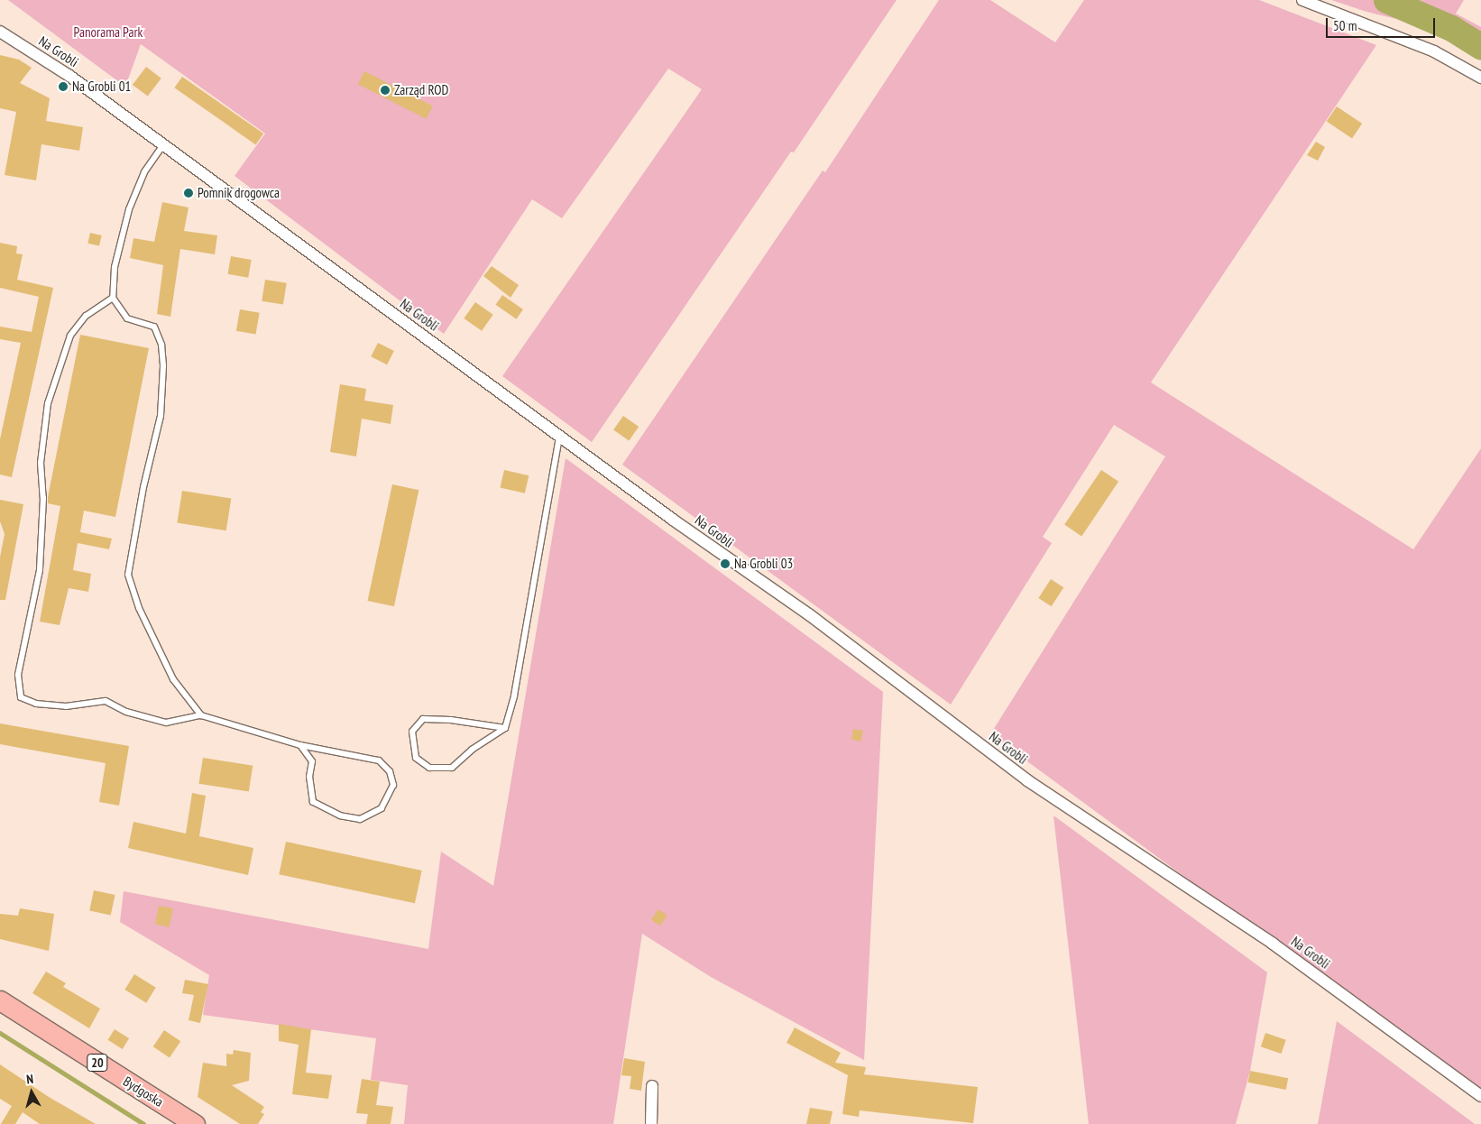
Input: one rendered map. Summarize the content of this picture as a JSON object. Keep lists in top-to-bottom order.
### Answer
{
  "streets": {
    "main road": ["20", "Bydgoska"],
    "street": ["Na Grobli"]
  },
  "parks": ["Panorama Park"],
  "places": [
    "Na Grobli 01",
    "Zarząd ROD",
    "Pomnik drogowca",
    "Na Grobli 03"
  ],
  "scale_bar": "50 m",
  "north": "top"
}
